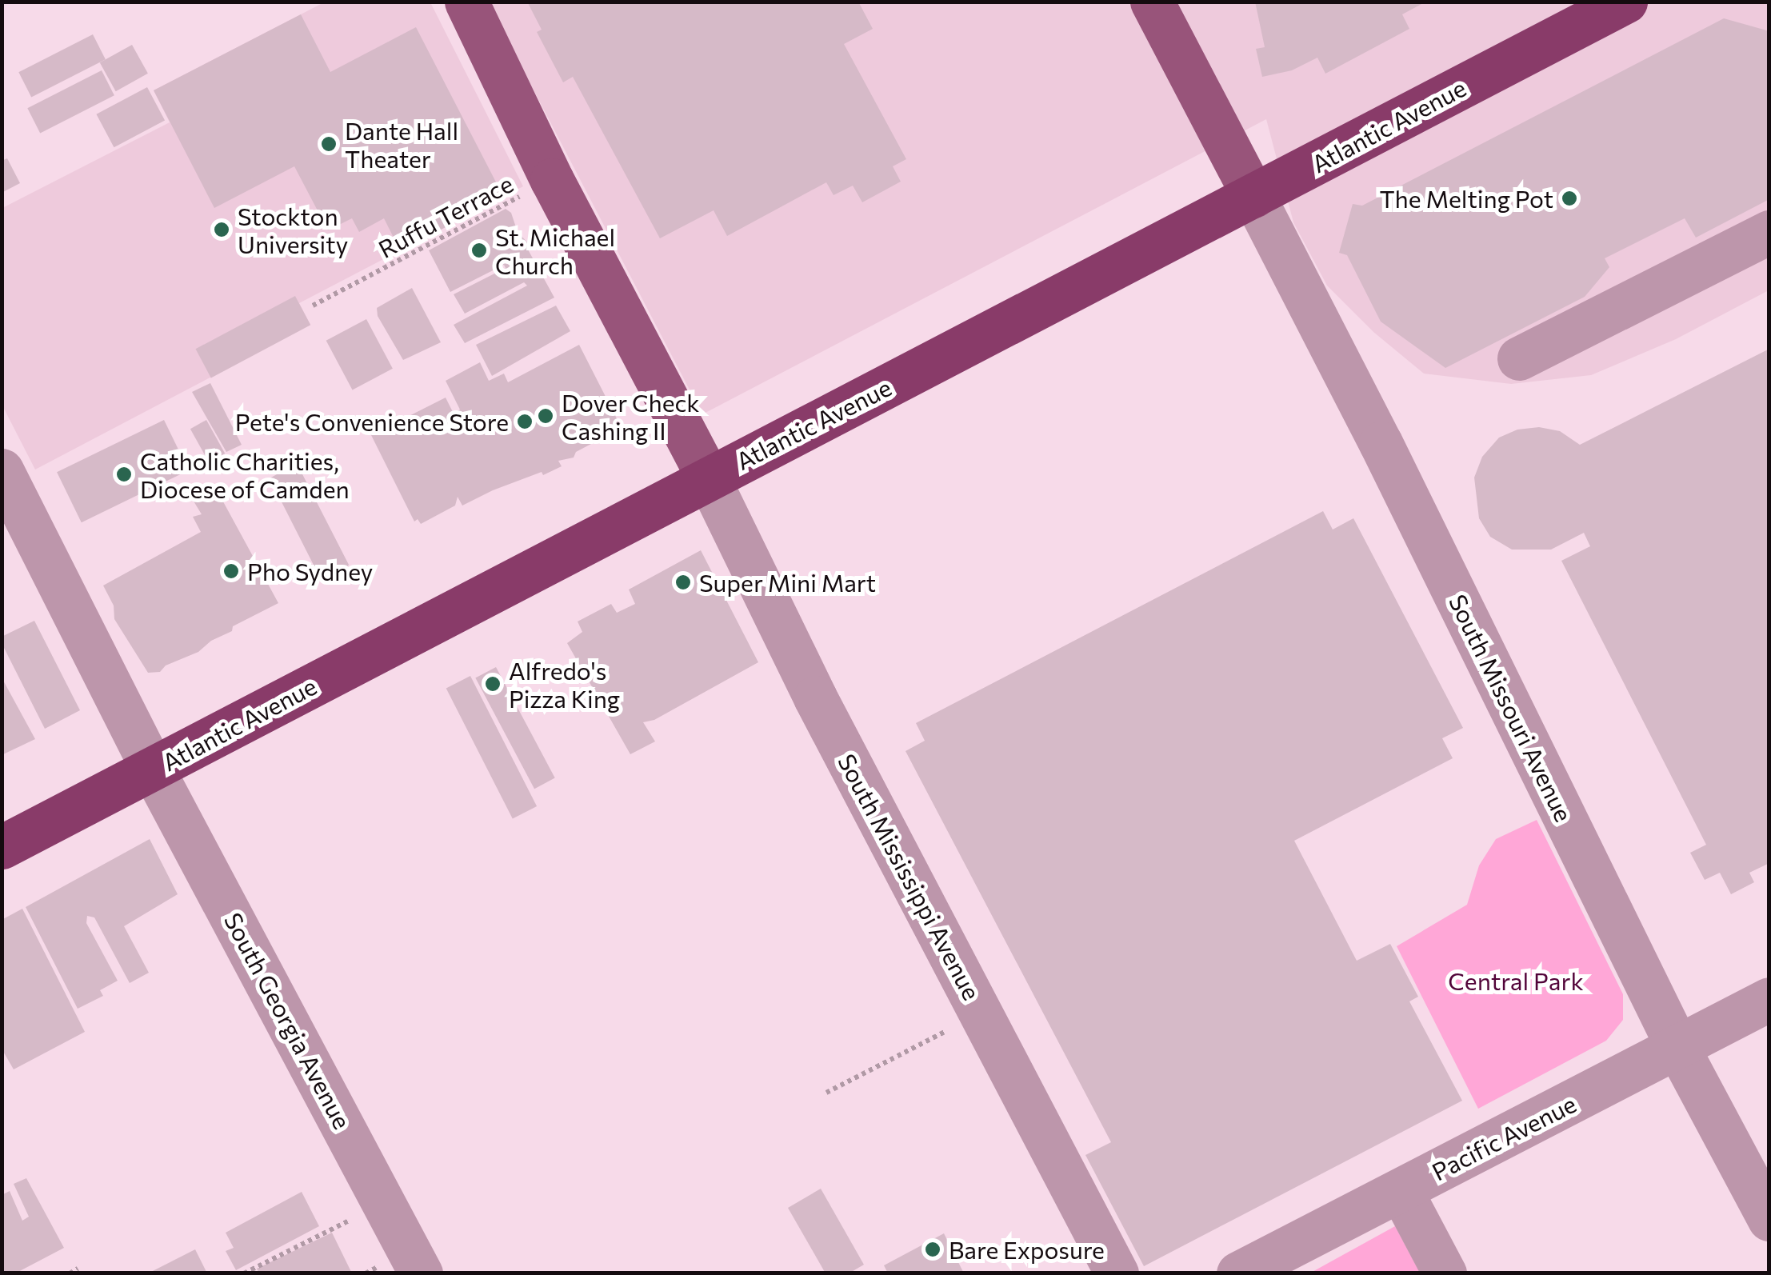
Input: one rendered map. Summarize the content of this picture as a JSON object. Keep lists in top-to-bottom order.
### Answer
{
  "streets": {
    "highway": ["Atlantic Avenue"],
    "street": [
      "South Missouri Avenue",
      "South Mississippi Avenue",
      "South Georgia Avenue",
      "Pacific Avenue"
    ],
    "path": ["Ruffu Terrace"]
  },
  "crossings": [
    ["Atlantic Avenue", "South Missouri Avenue"],
    ["Atlantic Avenue", "South Mississippi Avenue"],
    ["Atlantic Avenue", "South Georgia Avenue"],
    ["South Missouri Avenue", "Pacific Avenue"]
  ],
  "parks": ["Central Park"],
  "places": [
    "Dante Hall Theater",
    "The Melting Pot",
    "Stockton University",
    "St. Michael Church",
    "Dover Check Cashing II",
    "Pete's Convenience Store",
    "Catholic Charities, Diocese of Camden",
    "Pho Sydney",
    "Super Mini Mart",
    "Alfredo's Pizza King",
    "Bare Exposure"
  ]
}
